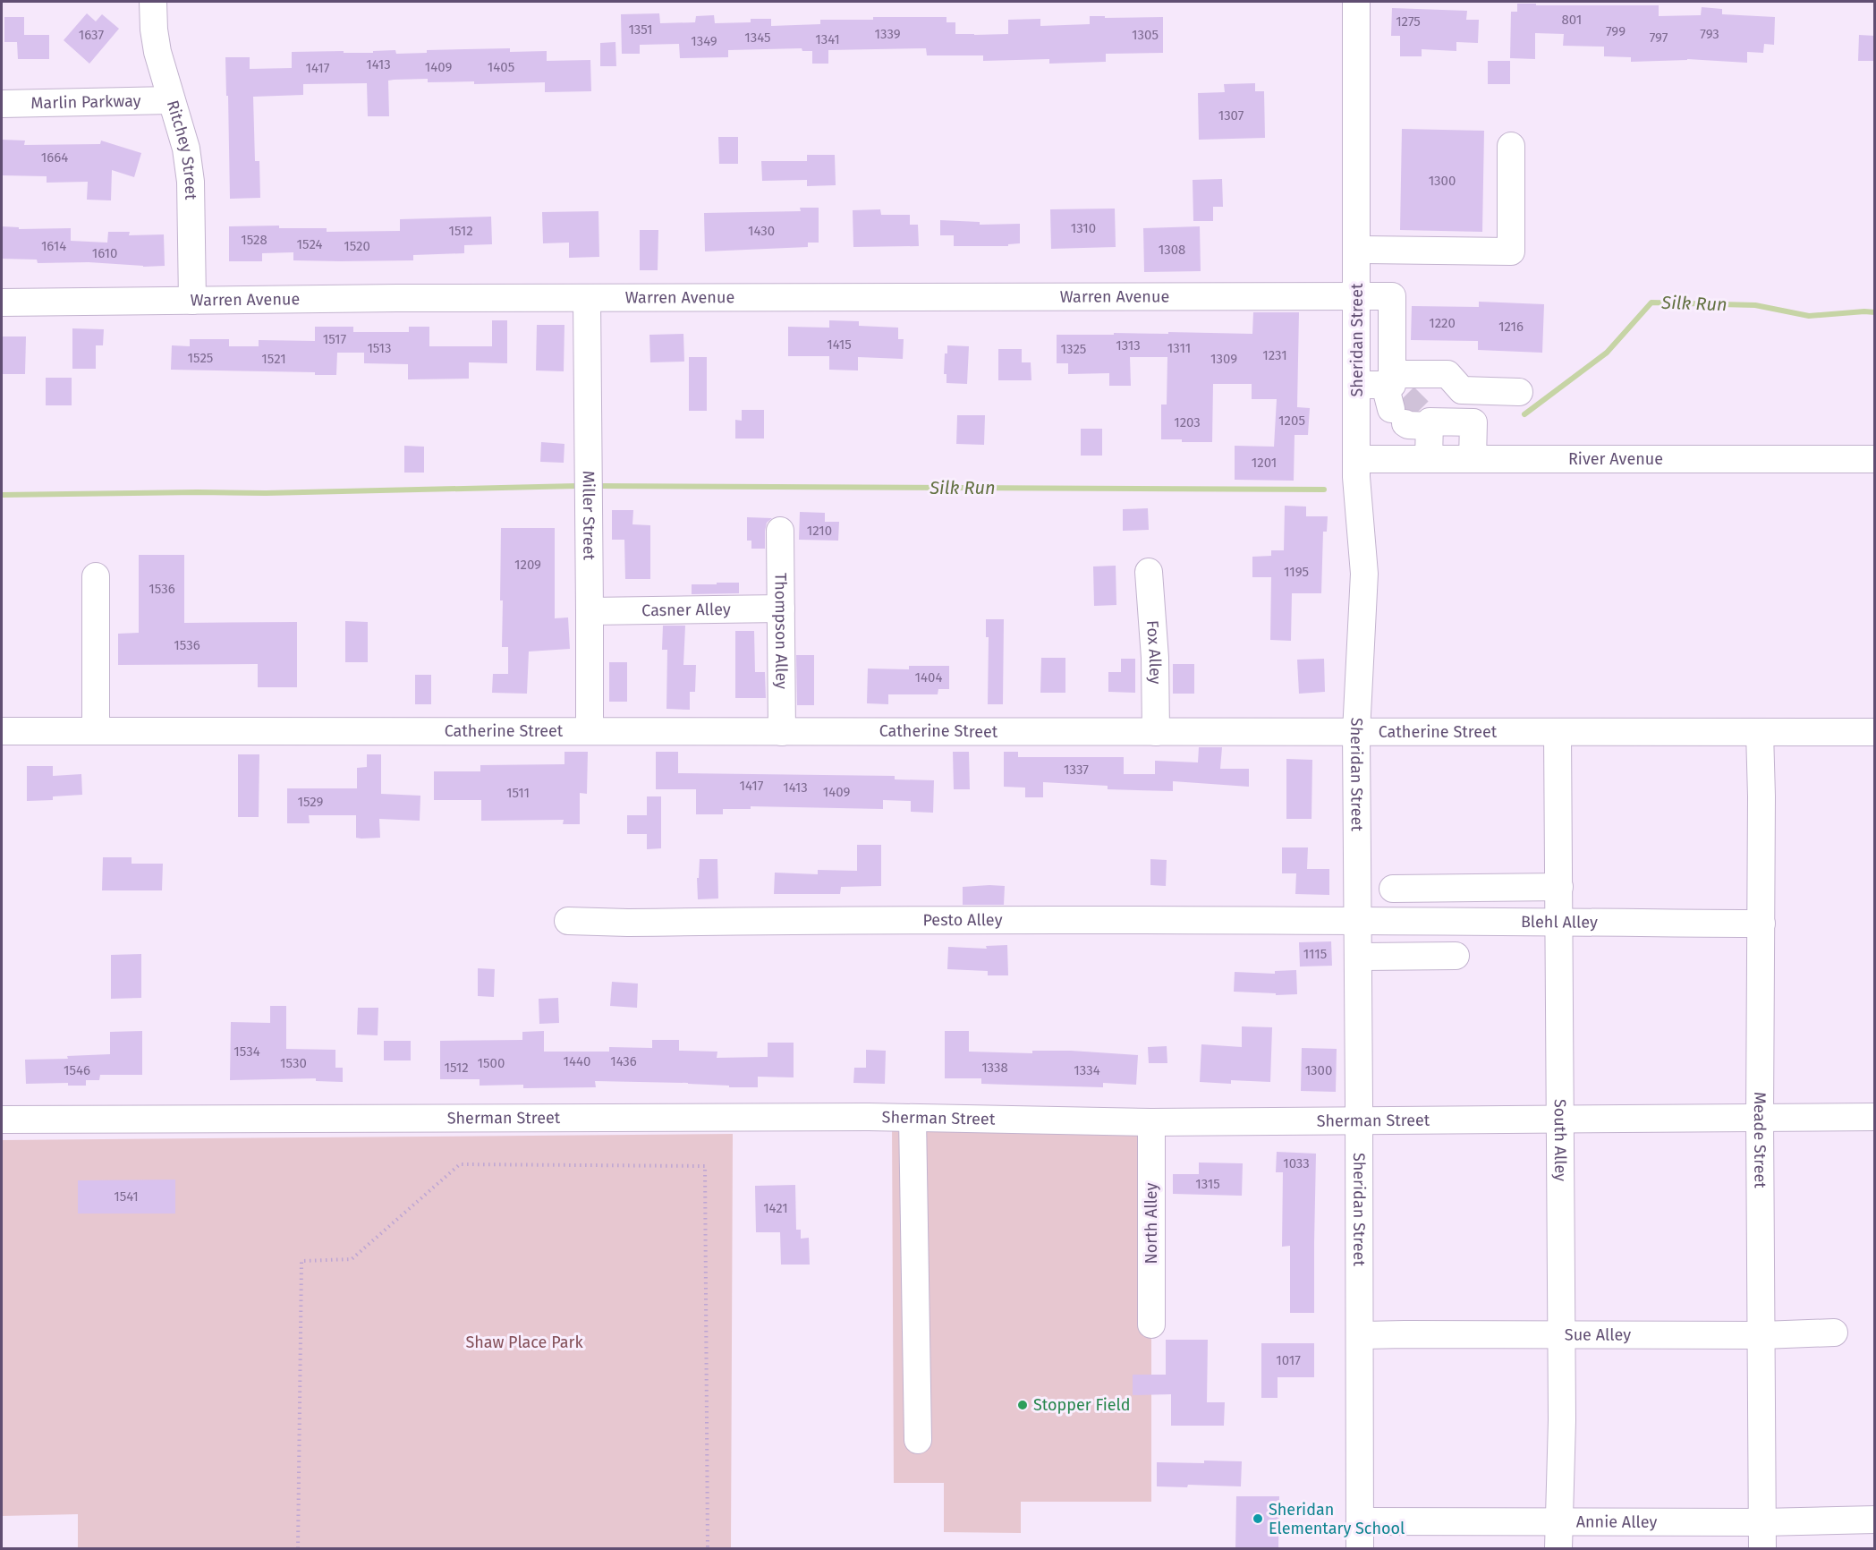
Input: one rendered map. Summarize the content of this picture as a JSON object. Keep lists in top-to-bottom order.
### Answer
{
  "streets": {
    "street": [
      "Marlin Parkway",
      "Ritchey Street",
      "Warren Avenue",
      "Sheridan Street",
      "River Avenue",
      "Miller Street",
      "Casner Alley",
      "Thompson Alley",
      "Fox Alley",
      "Catherine Street",
      "Pesto Alley",
      "Blehl Alley",
      "Sherman Street",
      "South Alley",
      "Meade Street",
      "North Alley",
      "Sue Alley",
      "Annie Alley"
    ]
  },
  "crossings": [
    ["Marlin Parkway", "Ritchey Street"],
    ["Ritchey Street", "Warren Avenue"],
    ["Warren Avenue", "Sheridan Street"],
    ["Warren Avenue", "Miller Street"],
    ["Sheridan Street", "River Avenue"],
    ["Sheridan Street", "Catherine Street"],
    ["Sheridan Street", "Pesto Alley"],
    ["Sheridan Street", "Blehl Alley"],
    ["Sheridan Street", "Sherman Street"],
    ["Sheridan Street", "Sue Alley"],
    ["Sheridan Street", "Annie Alley"],
    ["Miller Street", "Casner Alley"],
    ["Miller Street", "Catherine Street"],
    ["Casner Alley", "Thompson Alley"],
    ["Thompson Alley", "Catherine Street"],
    ["Fox Alley", "Catherine Street"],
    ["Catherine Street", "South Alley"],
    ["Catherine Street", "Meade Street"],
    ["Pesto Alley", "Blehl Alley"],
    ["Blehl Alley", "South Alley"],
    ["Blehl Alley", "Meade Street"],
    ["Sherman Street", "South Alley"],
    ["Sherman Street", "Meade Street"],
    ["Sherman Street", "North Alley"],
    ["South Alley", "Sue Alley"],
    ["South Alley", "Annie Alley"],
    ["Meade Street", "Sue Alley"],
    ["Meade Street", "Annie Alley"]
  ],
  "water": ["Silk Run"],
  "parks": ["Shaw Place Park"],
  "places": ["Stopper Field", "Sheridan Elementary School"],
  "house_numbers": [
    "801",
    "1275",
    "1351",
    "799",
    "1339",
    "793",
    "1637",
    "1305",
    "1345",
    "797",
    "1341",
    "1349",
    "1413",
    "1409",
    "1405",
    "1417",
    "1307",
    "1664",
    "1300",
    "1310",
    "1512",
    "1430",
    "1528",
    "1524",
    "1614",
    "1520",
    "1308",
    "1610",
    "1220",
    "1216",
    "1517",
    "1415",
    "1313",
    "1513",
    "1311",
    "1325",
    "1231",
    "1525",
    "1521",
    "1309",
    "1205",
    "1203",
    "1201",
    "1210",
    "1209",
    "1195",
    "1536",
    "1536",
    "1404",
    "1337",
    "1417",
    "1413",
    "1409",
    "1511",
    "1529",
    "1115",
    "1534",
    "1440",
    "1436",
    "1530",
    "1500",
    "1512",
    "1338",
    "1546",
    "1334",
    "1300",
    "1033",
    "1315",
    "1541",
    "1421",
    "1017"
  ]
}
